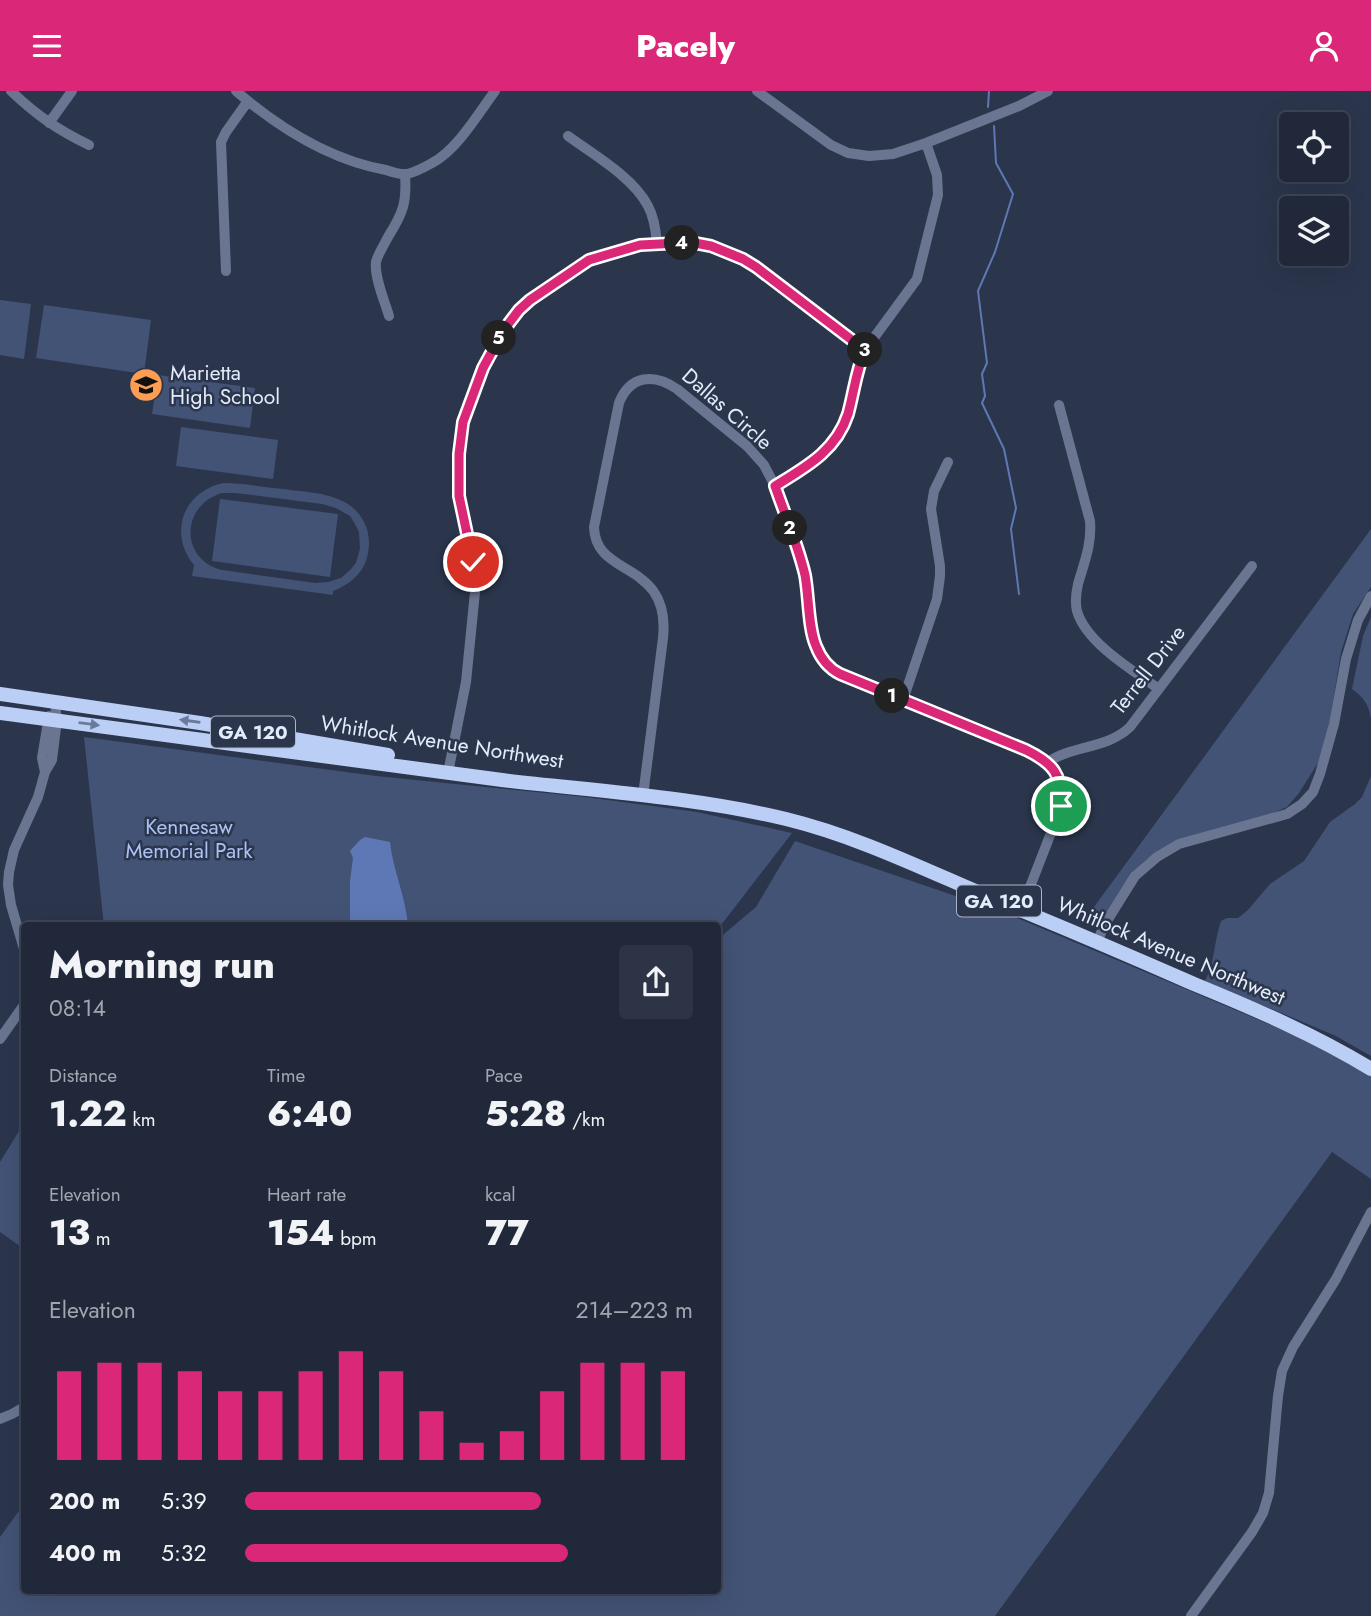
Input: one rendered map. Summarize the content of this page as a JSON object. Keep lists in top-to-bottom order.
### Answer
{
  "streets": {
    "highway": ["GA 120", "Whitlock Avenue Northwest"],
    "street": ["Dallas Circle", "Terrell Drive"]
  },
  "crossings": [
    ["Dallas Circle", "Terrell Drive"],
    ["Dallas Circle", "Whitlock Avenue Northwest"]
  ],
  "parks": ["Kennesaw Memorial Park"],
  "places": {
    "school or university": ["Marietta High School"]
  },
  "page": {
    "header": "Pacely",
    "pins": [
      "4",
      "5",
      "3",
      "2",
      "1"
    ],
    "heading": ["Morning run", "08:14"],
    "stats": [
      ["Distance", "1.22 km"],
      ["Time", "6:40"],
      ["Pace", "5:28 /km"],
      ["Elevation", "13 m"],
      ["Heart rate", "154 bpm"],
      ["kcal", "77"]
    ],
    "chart": ["Elevation", "214–223 m"],
    "list": [
      {
        "name": "200 m",
        "note": "5:39"
      },
      {
        "name": "400 m",
        "note": "5:32"
      }
    ]
  }
}
